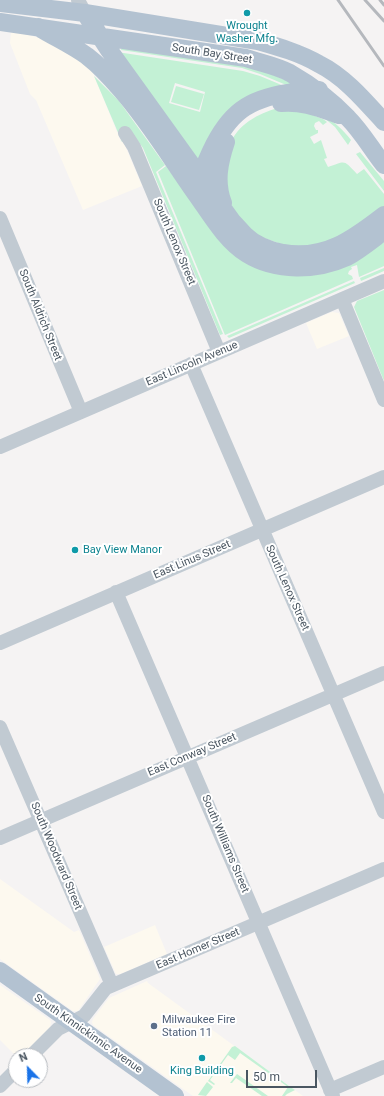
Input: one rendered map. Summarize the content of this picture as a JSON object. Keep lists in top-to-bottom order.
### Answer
{
  "streets": {
    "main road": ["South Bay Street", "South Kinnickinnic Avenue"],
    "street": [
      "South Lenox Street",
      "South Aldrich Street",
      "East Lincoln Avenue",
      "East Linus Street",
      "East Conway Street",
      "South Williams Street",
      "South Woodward Street",
      "East Homer Street"
    ]
  },
  "crossings": [
    ["South Lenox Street", "East Lincoln Avenue"],
    ["South Lenox Street", "East Linus Street"],
    ["South Lenox Street", "East Conway Street"],
    ["South Aldrich Street", "East Lincoln Avenue"],
    ["East Linus Street", "South Williams Street"],
    ["East Conway Street", "South Williams Street"],
    ["East Conway Street", "South Woodward Street"],
    ["South Williams Street", "East Homer Street"],
    ["South Woodward Street", "East Homer Street"],
    ["East Homer Street", "South Kinnickinnic Avenue"]
  ],
  "places": [
    "Wrought Washer Mfg.",
    "Bay View Manor",
    "Milwaukee Fire Station 11",
    "King Building"
  ],
  "scale_bar": "50 m",
  "north": "top left"
}
